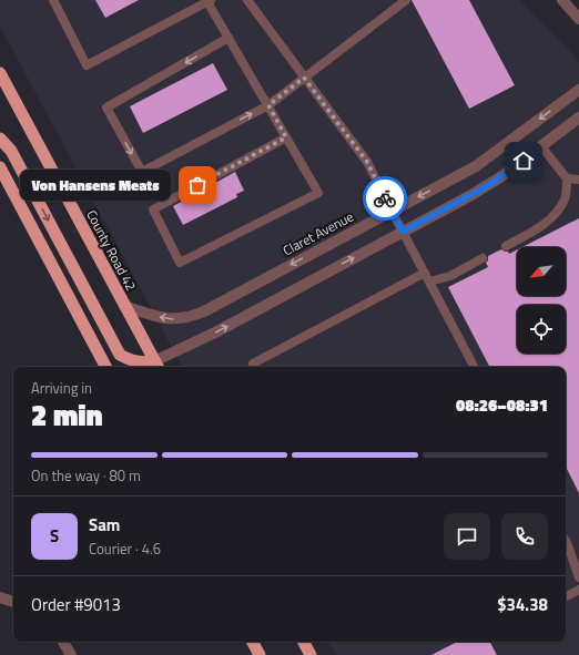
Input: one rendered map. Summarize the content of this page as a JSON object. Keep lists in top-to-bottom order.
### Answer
{
  "streets": {
    "highway": ["County Road 42"],
    "street": ["Claret Avenue"]
  },
  "crossings": [
    ["Claret Avenue", "County Road 42"]
  ],
  "places": ["Von Hansens Meats"],
  "north": "bottom left",
  "page": {
    "bubble": "Von Hansens Meats",
    "heading": ["2 min", "Arriving in", "08:26–08:31"],
    "panel": [
      "Sam",
      "Courier · 4.6",
      "Order #9013",
      "$34.38"
    ],
    "bar": "On the way · 80 m",
    "round": "S"
  }
}
